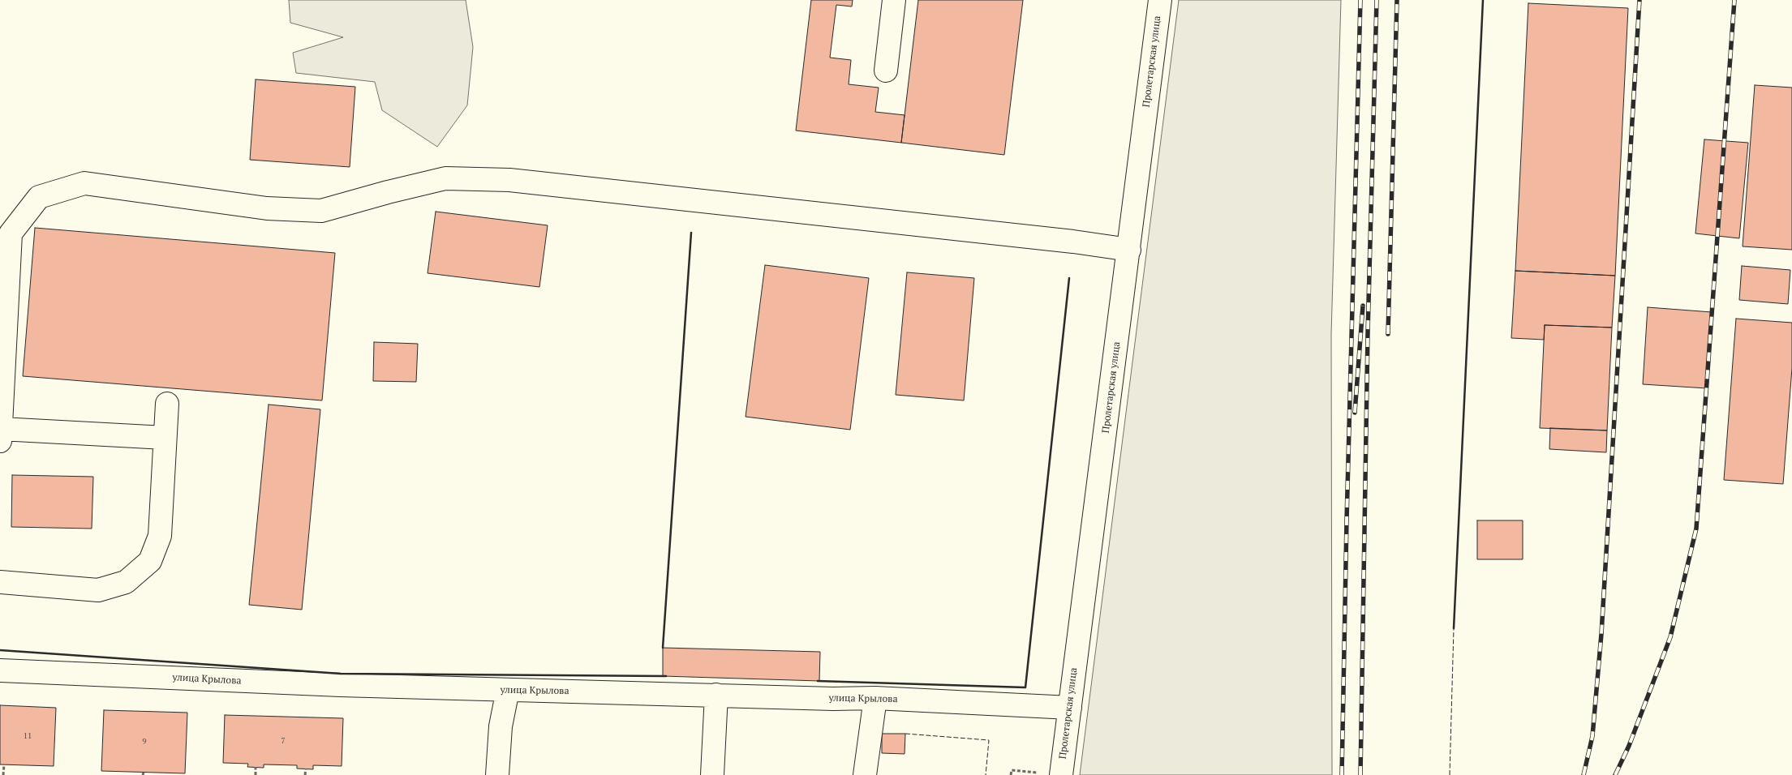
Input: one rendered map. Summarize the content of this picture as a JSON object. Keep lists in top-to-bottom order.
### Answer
{
  "streets": {
    "street": ["Пролетарская улица", "улица Крылова"]
  },
  "crossings": [
    ["Пролетарская улица", "улица Крылова"]
  ],
  "house_numbers": ["11", "7", "9"]
}
